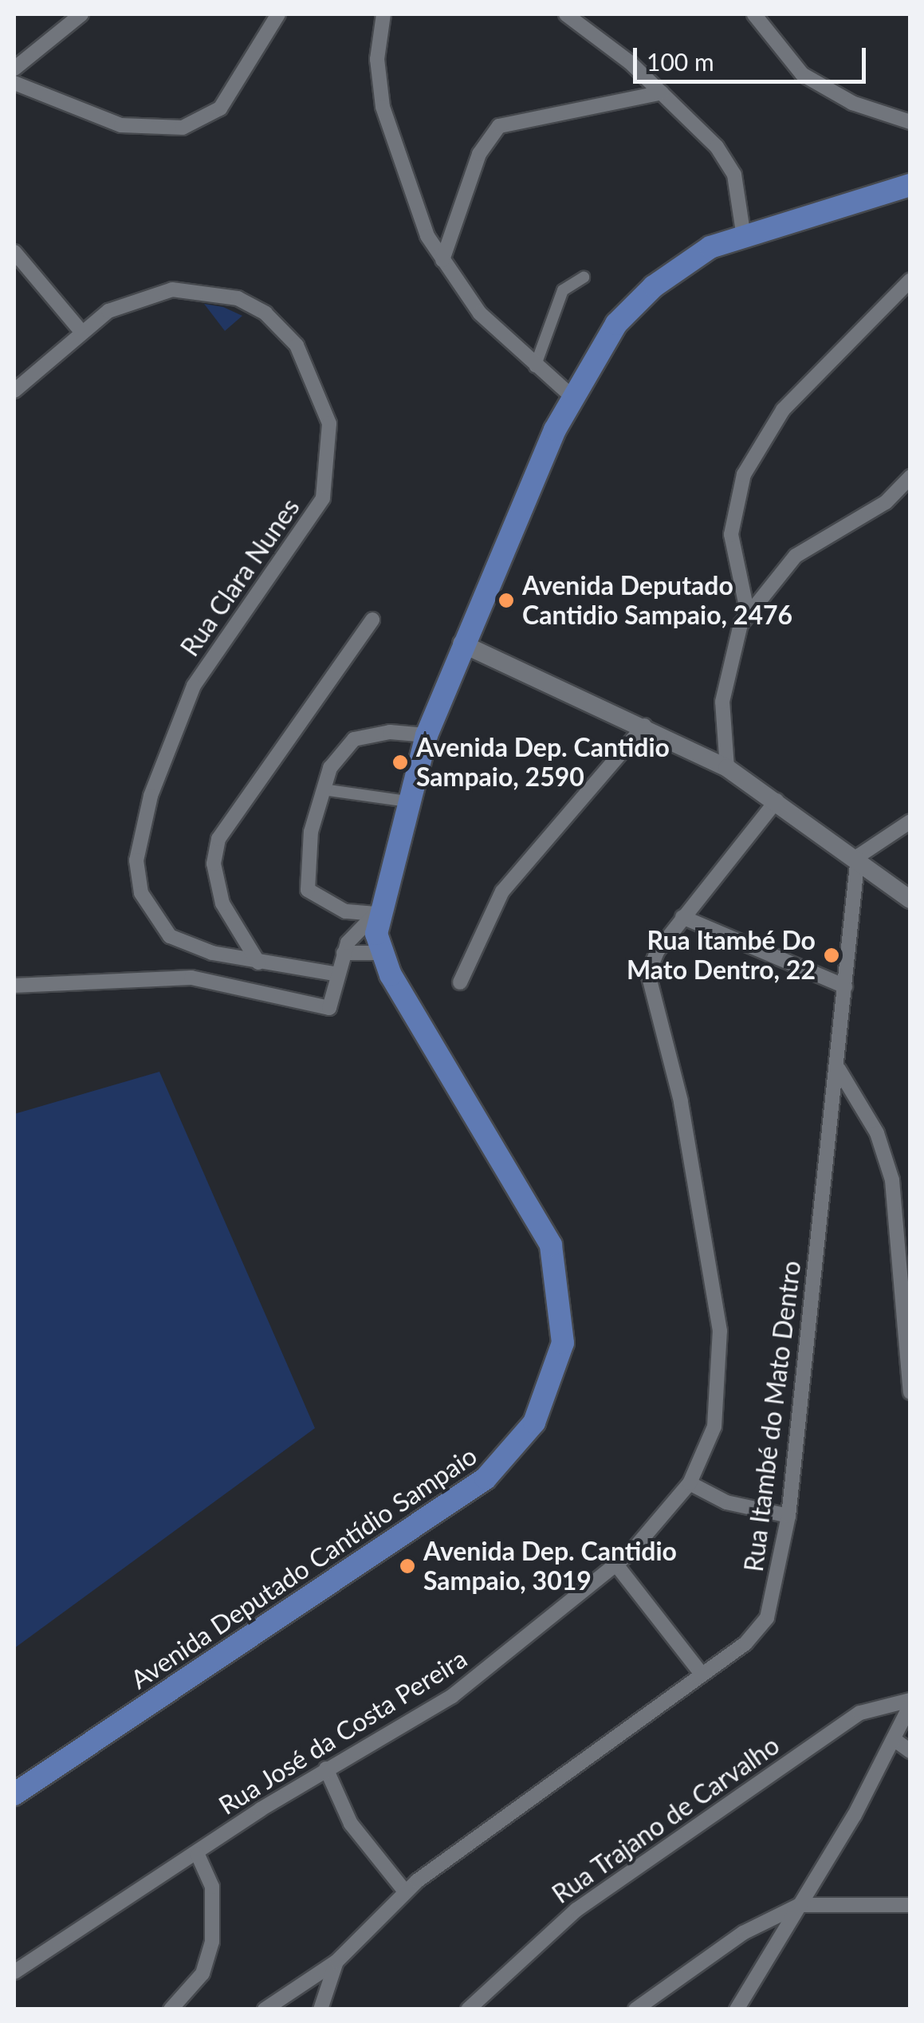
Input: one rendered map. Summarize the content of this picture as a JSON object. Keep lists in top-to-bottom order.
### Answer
{
  "streets": {
    "main road": ["Avenida Deputado Cantídio Sampaio"],
    "street": [
      "Rua Clara Nunes",
      "Rua Itambé do Mato Dentro",
      "Rua José da Costa Pereira",
      "Rua Trajano de Carvalho"
    ]
  },
  "crossings": [
    ["Rua Clara Nunes", "Avenida Deputado Cantídio Sampaio"]
  ],
  "places": [
    "Avenida Deputado Cantidio Sampaio, 2476",
    "Avenida Dep. Cantidio Sampaio, 2590",
    "Rua Itambé Do Mato Dentro, 22",
    "Avenida Dep. Cantidio Sampaio, 3019"
  ],
  "scale_bar": "100 m"
}
